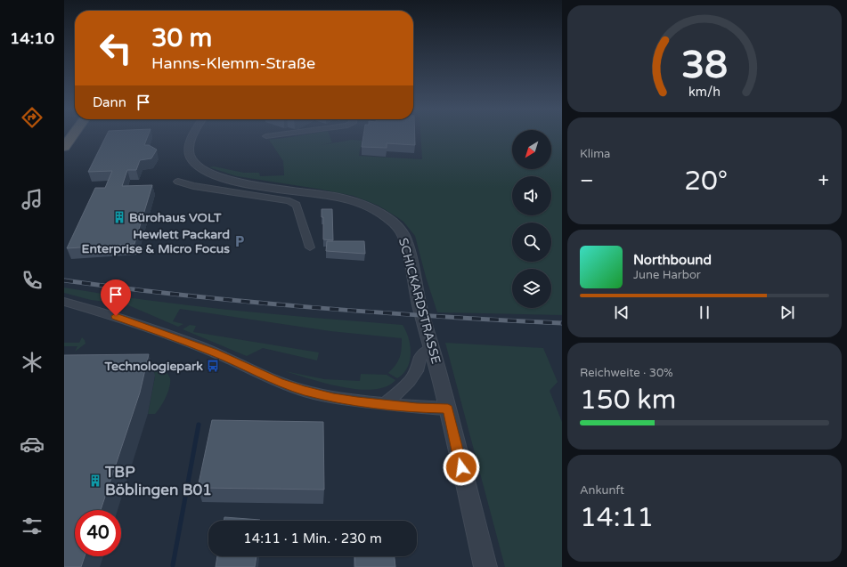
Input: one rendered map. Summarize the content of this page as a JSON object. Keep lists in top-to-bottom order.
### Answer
{
  "streets": {
    "street": ["SCHICKARDSTRASSE"]
  },
  "places": {
    "building": ["Bürohaus VOLT", "TBP Böblingen B01"],
    "parking": ["Hewlett Packard Enterprise & Micro Focus"],
    "bus stop": ["Technologiepark"]
  },
  "north": "bottom left",
  "page": {
    "tabs": "14:10",
    "turn": ["30 m", "Hanns-Klemm-Straße"],
    "then": "Dann",
    "tile": [
      "Klima",
      ["Reichweite · 30%", "150 km"],
      ["Ankunft", "14:11"]
    ],
    "heat": ["−", "20°", "+"],
    "song": ["Northbound", "June Harbor"],
    "limit": "40",
    "trip": "14:11 · 1 Min. · 230 m",
    "gauge": ["38", "km/h"]
  }
}
